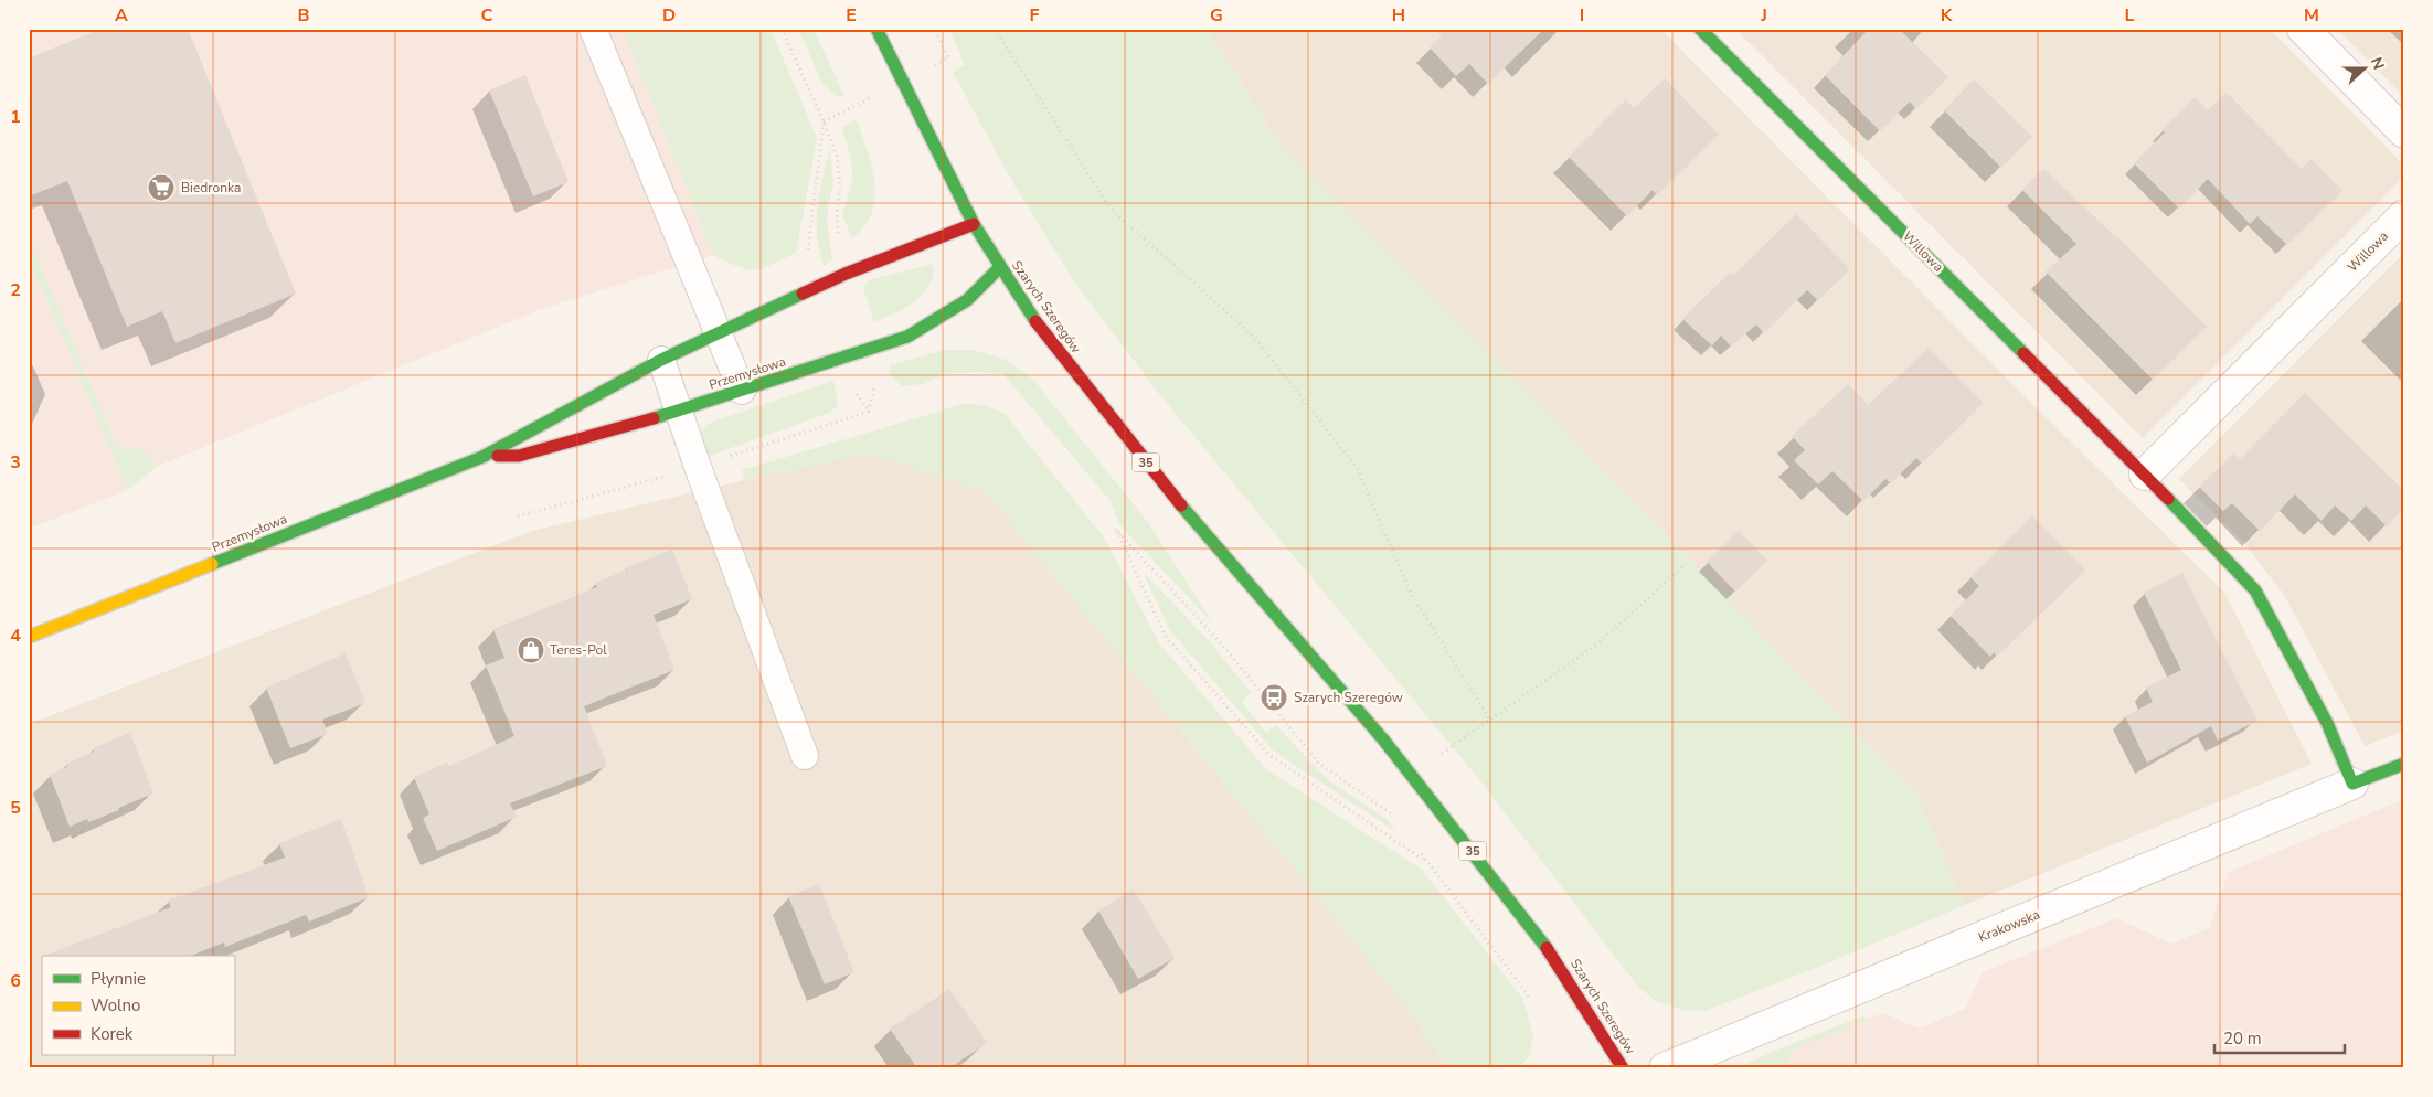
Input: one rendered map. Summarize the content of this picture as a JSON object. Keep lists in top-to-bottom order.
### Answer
{
  "streets": {
    "main road": [
      "Willowa",
      "Szarych Szeregów",
      "Przemysłowa",
      "35",
      "Krakowska"
    ]
  },
  "crossings": [
    ["Willowa", "Krakowska"],
    ["Szarych Szeregów", "Przemysłowa"]
  ],
  "places": {
    "supermarket": ["Biedronka"],
    "shop": ["Teres-Pol"],
    "bus stop": ["Szarych Szeregów"]
  },
  "legend": ["Płynnie", "Wolno", "Korek"],
  "scale_bar": "20 m",
  "north": "right",
  "grid": {
    "columns": [
      "A",
      "B",
      "C",
      "D",
      "E",
      "F",
      "G",
      "H",
      "I",
      "J",
      "K",
      "L",
      "M"
    ],
    "rows": [
      "1",
      "2",
      "3",
      "4",
      "5",
      "6"
    ]
  }
}
